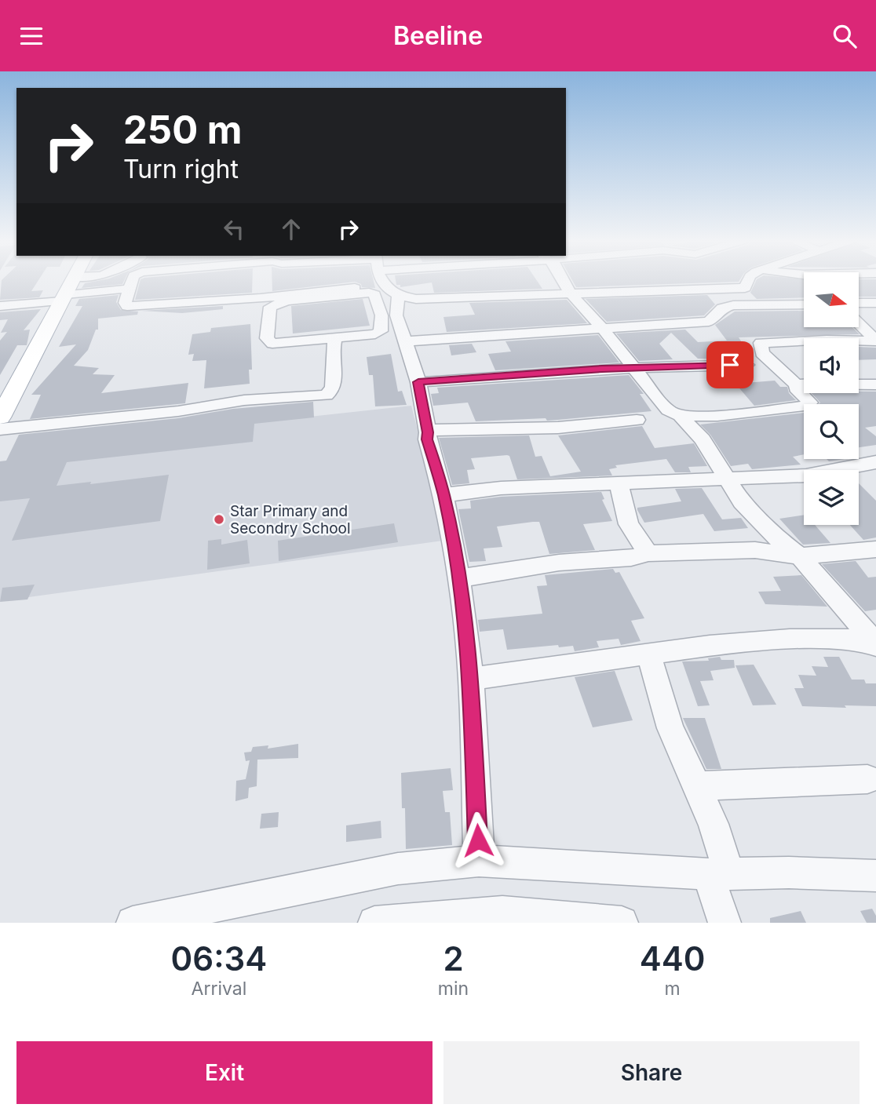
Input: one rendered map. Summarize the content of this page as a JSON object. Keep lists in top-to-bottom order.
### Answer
{
  "places": ["Star Primary and Secondry School"],
  "north": "right",
  "page": {
    "header": "Beeline",
    "turn": ["250 m", "Turn right"],
    "eta": [
      "06:34",
      "Arrival",
      "2",
      "min",
      "440",
      "m"
    ],
    "buttons": ["Exit", "Share"]
  }
}
